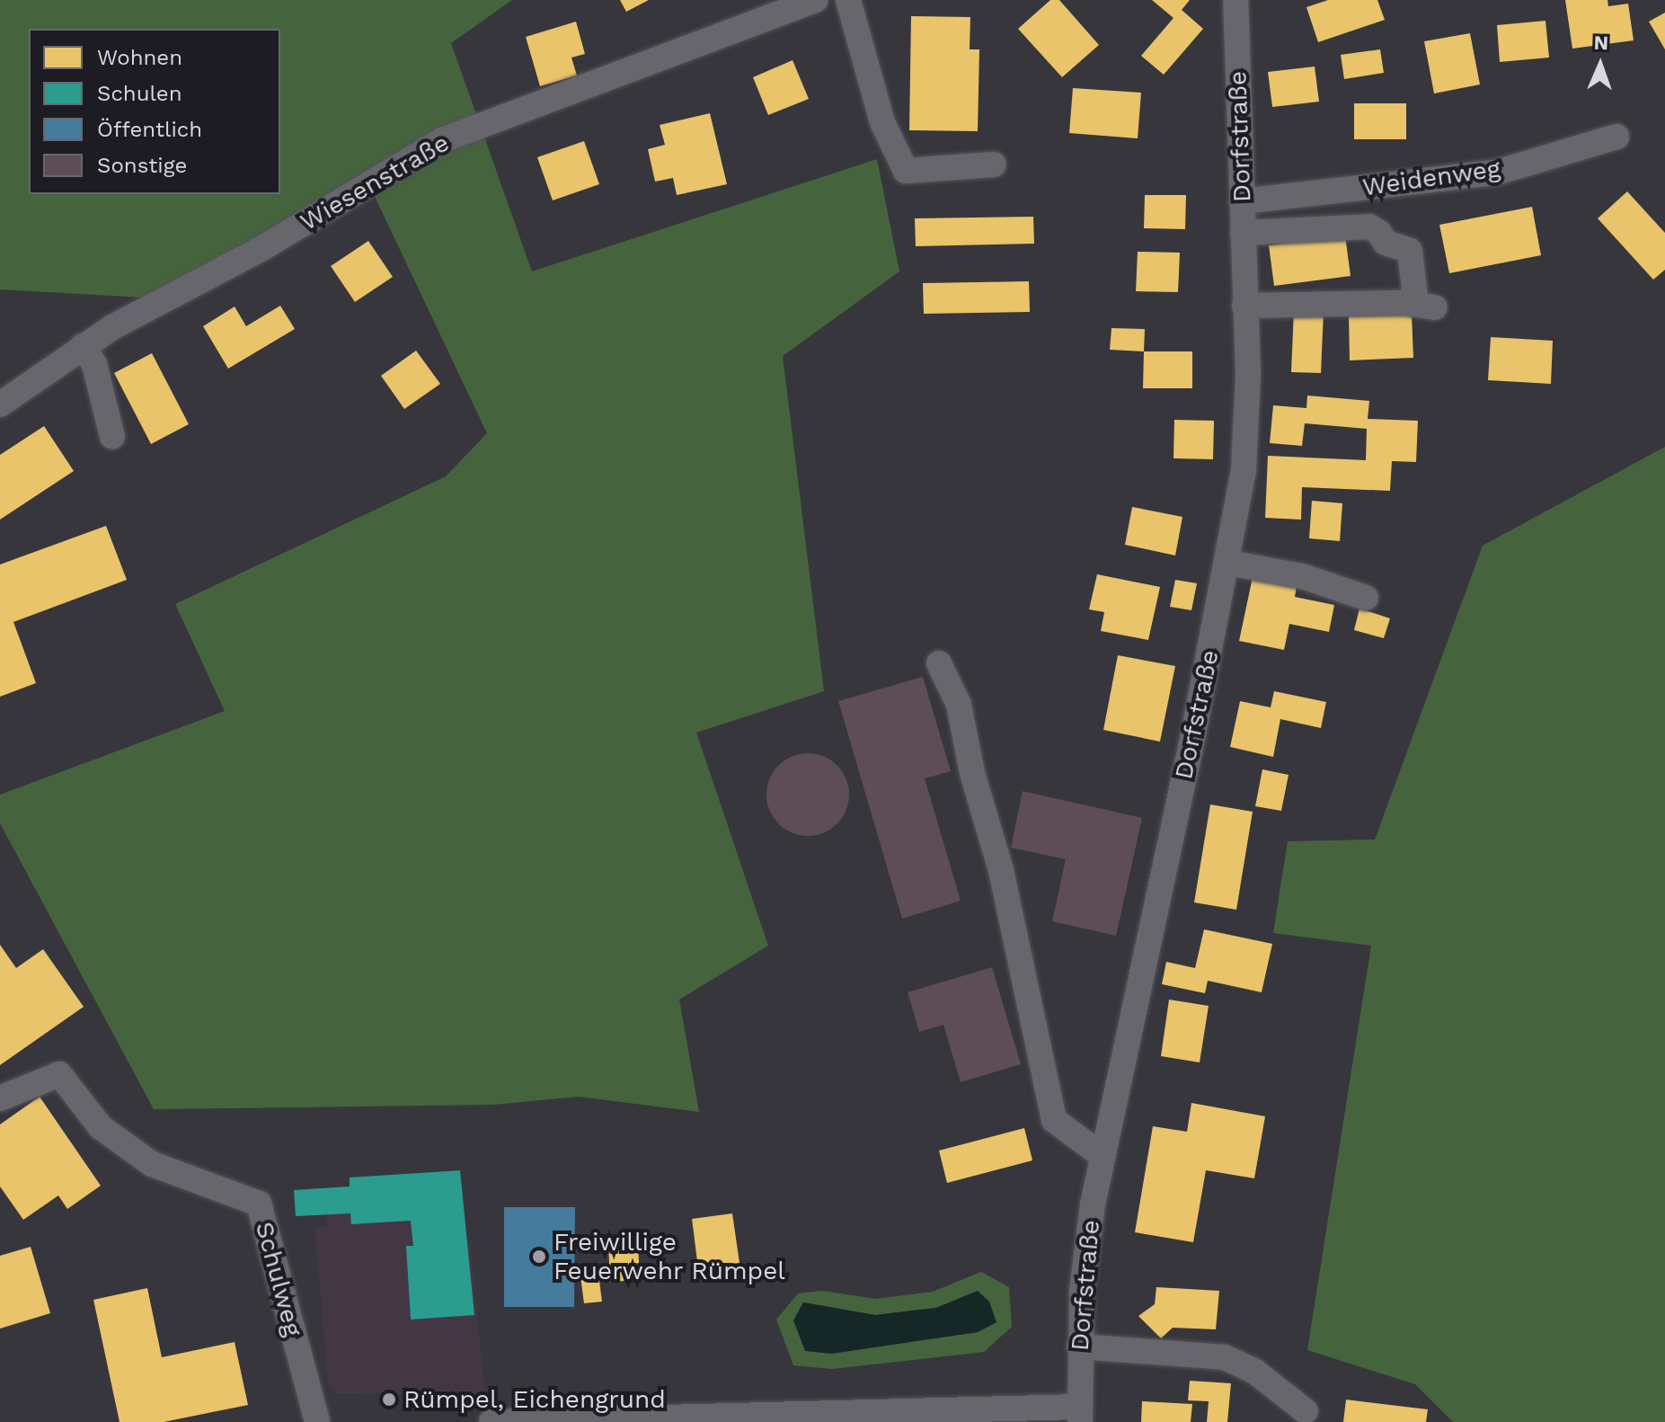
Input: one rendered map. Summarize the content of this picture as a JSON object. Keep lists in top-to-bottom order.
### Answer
{
  "streets": {
    "street": [
      "Dorfstraße",
      "Weidenweg",
      "Wiesenstraße",
      "Schulweg"
    ]
  },
  "crossings": [
    ["Dorfstraße", "Weidenweg"]
  ],
  "places": ["Freiwillige Feuerwehr Rümpel", "Rümpel, Eichengrund"],
  "legend": [
    "Wohnen",
    "Schulen",
    "Öffentlich",
    "Sonstige"
  ],
  "north": "top"
}
